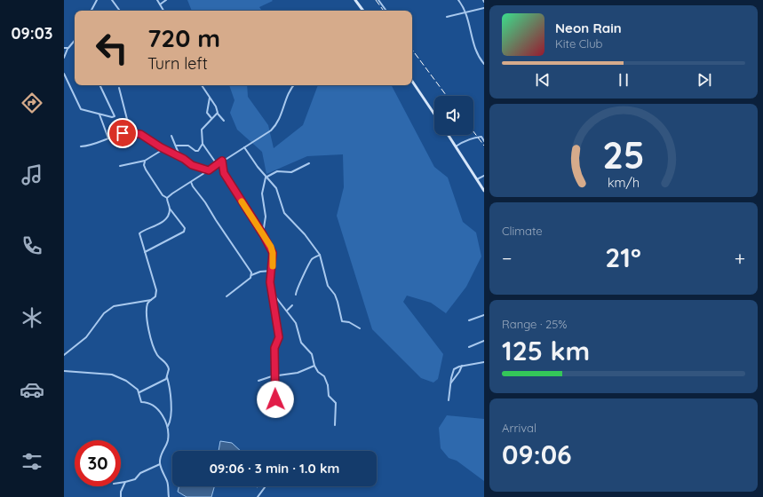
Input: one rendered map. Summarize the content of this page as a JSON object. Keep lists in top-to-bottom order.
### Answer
{
  "page": {
    "tabs": "09:03",
    "turn": ["720 m", "Turn left"],
    "song": ["Neon Rain", "Kite Club"],
    "tile": [
      "Climate",
      ["Range · 25%", "125 km"],
      ["Arrival", "09:06"]
    ],
    "heat": ["−", "21°", "+"],
    "limit": "30",
    "trip": "09:06 · 3 min · 1.0 km",
    "gauge": ["25", "km/h"]
  }
}
